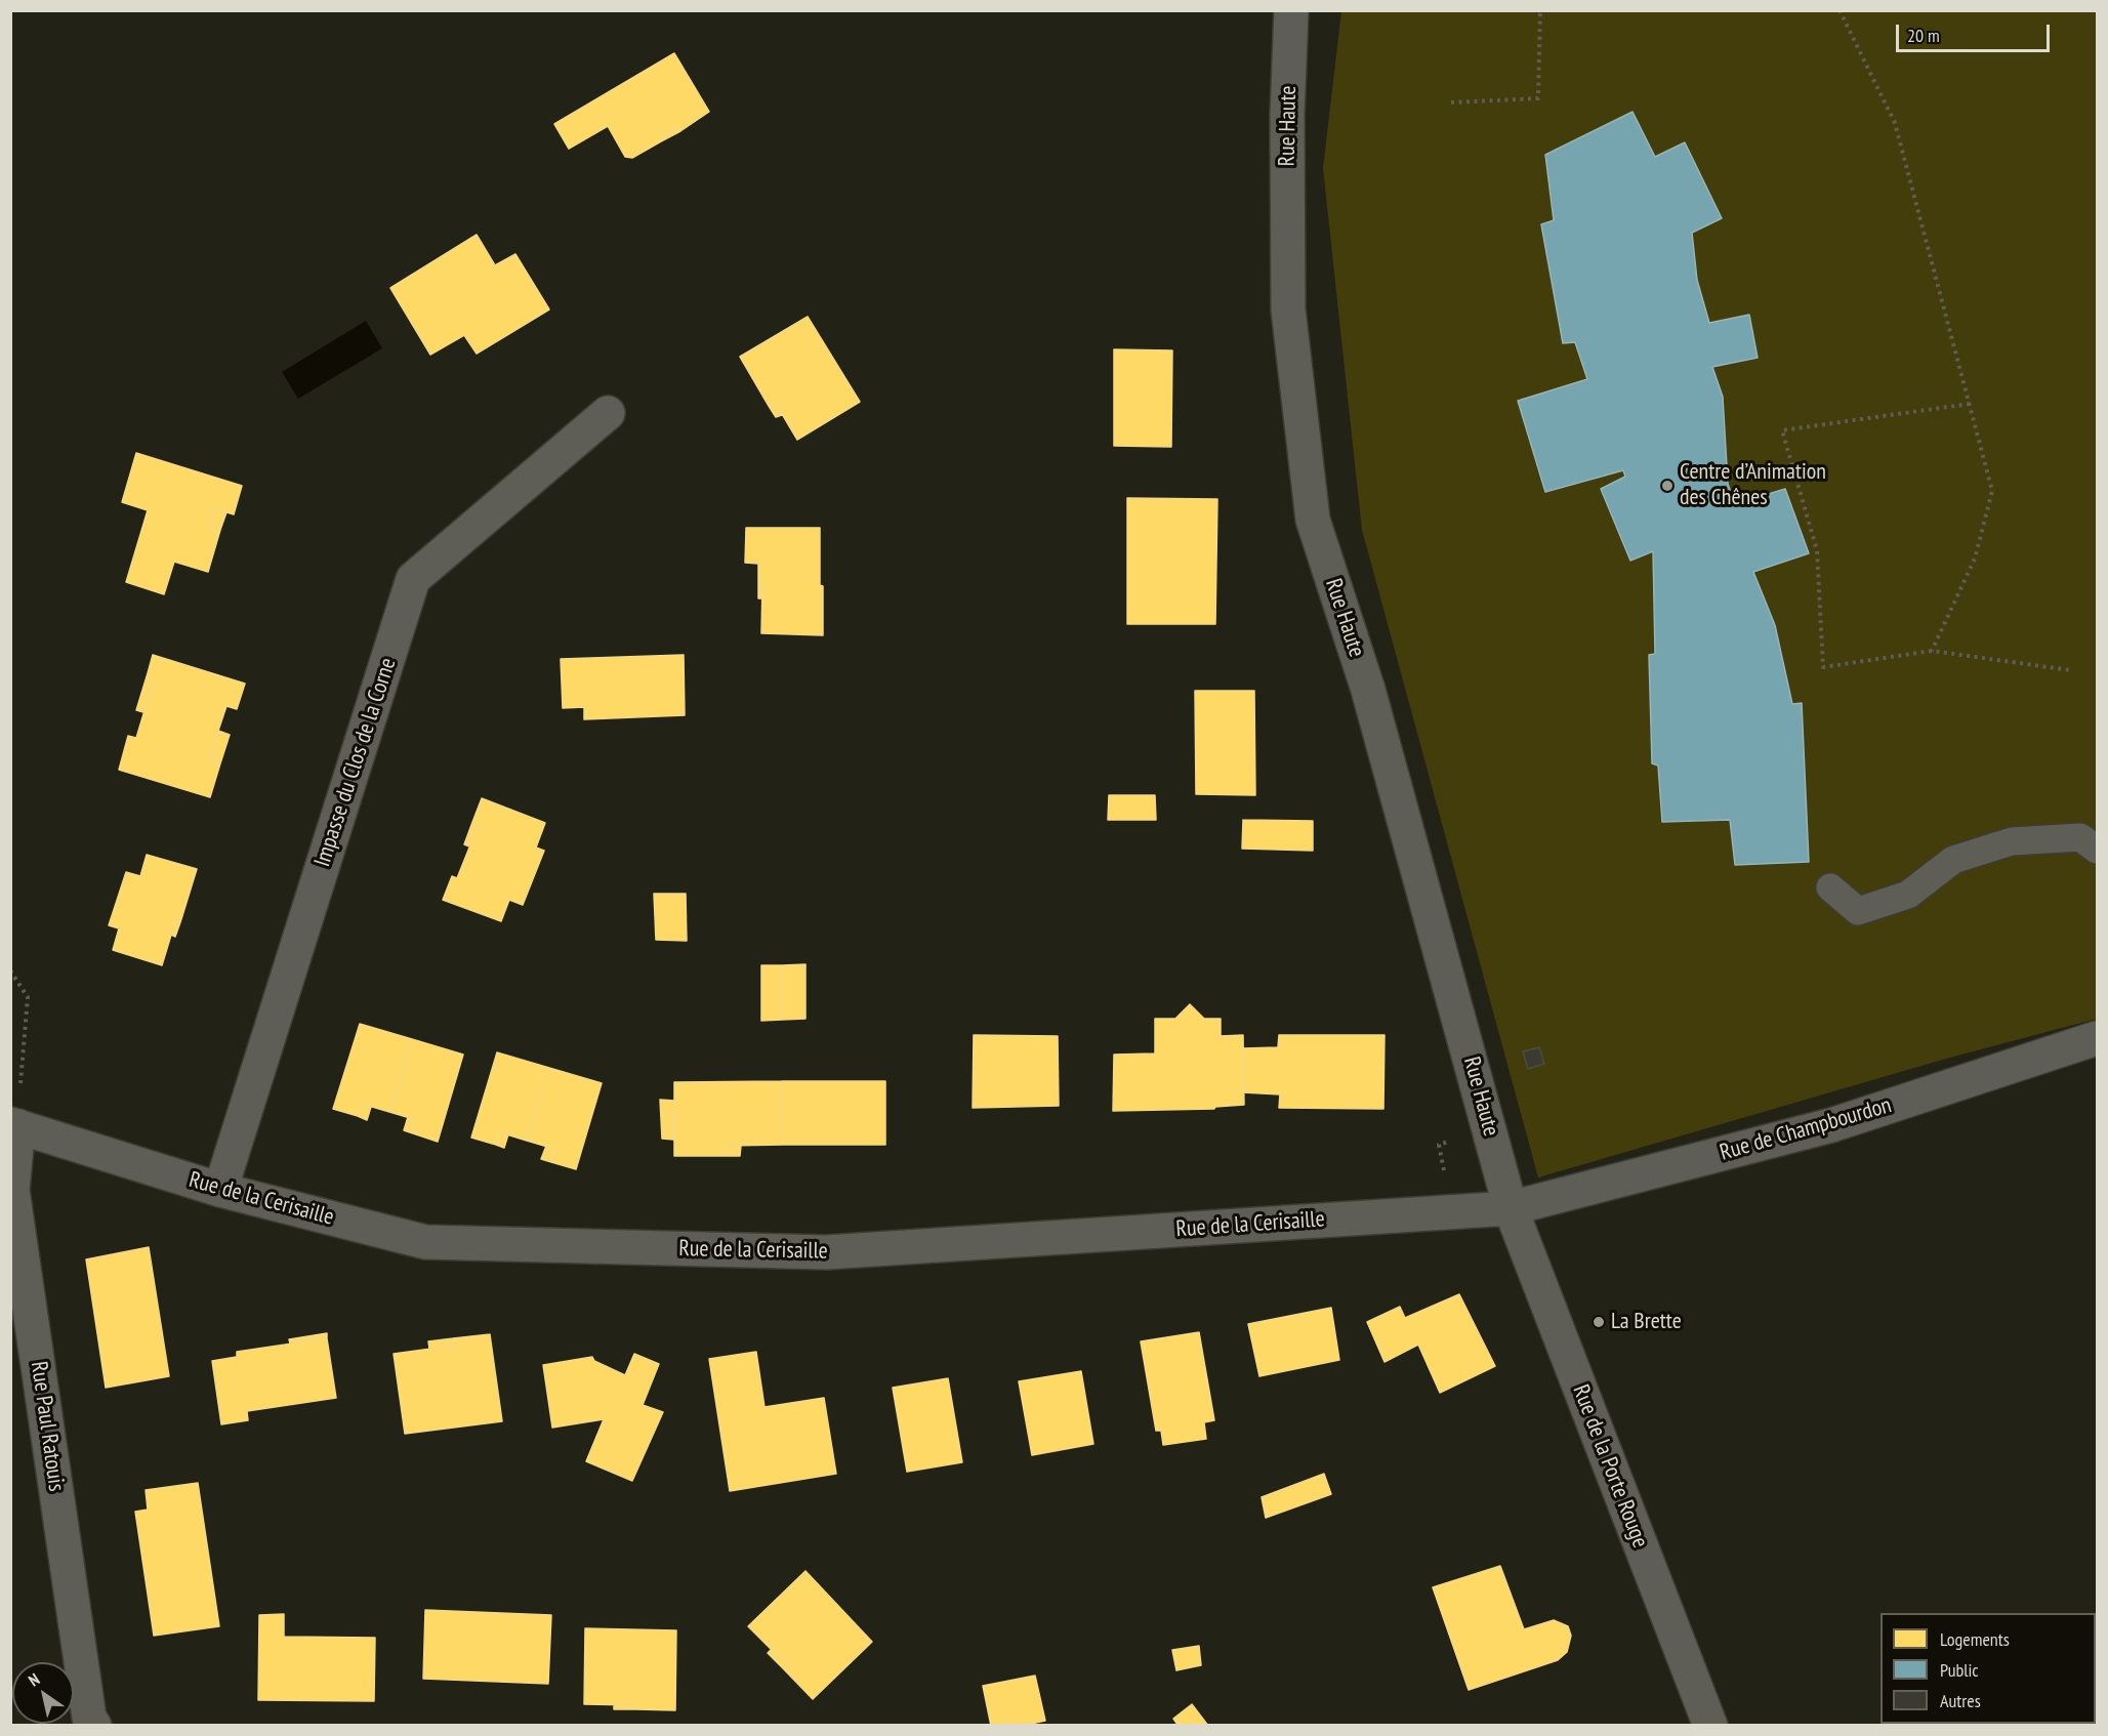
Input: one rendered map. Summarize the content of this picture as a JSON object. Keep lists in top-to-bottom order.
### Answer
{
  "streets": {
    "street": [
      "Rue Haute",
      "Impasse du Clos de la Corne",
      "Rue de Champbourdon",
      "Rue de la Cerisaille",
      "Rue Paul Ratouis",
      "Rue de la Porte Rouge"
    ]
  },
  "crossings": [
    ["Rue Haute", "Rue de Champbourdon"],
    ["Rue Haute", "Rue de la Cerisaille"],
    ["Rue Haute", "Rue de la Porte Rouge"],
    ["Impasse du Clos de la Corne", "Rue de la Cerisaille"],
    ["Rue de Champbourdon", "Rue de la Cerisaille"],
    ["Rue de Champbourdon", "Rue de la Porte Rouge"],
    ["Rue de la Cerisaille", "Rue Paul Ratouis"],
    ["Rue de la Cerisaille", "Rue de la Porte Rouge"]
  ],
  "places": ["Centre d’Animation des Chênes", "La Brette"],
  "legend": ["Logements", "Public", "Autres"],
  "scale_bar": "20 m",
  "north": "top left"
}
